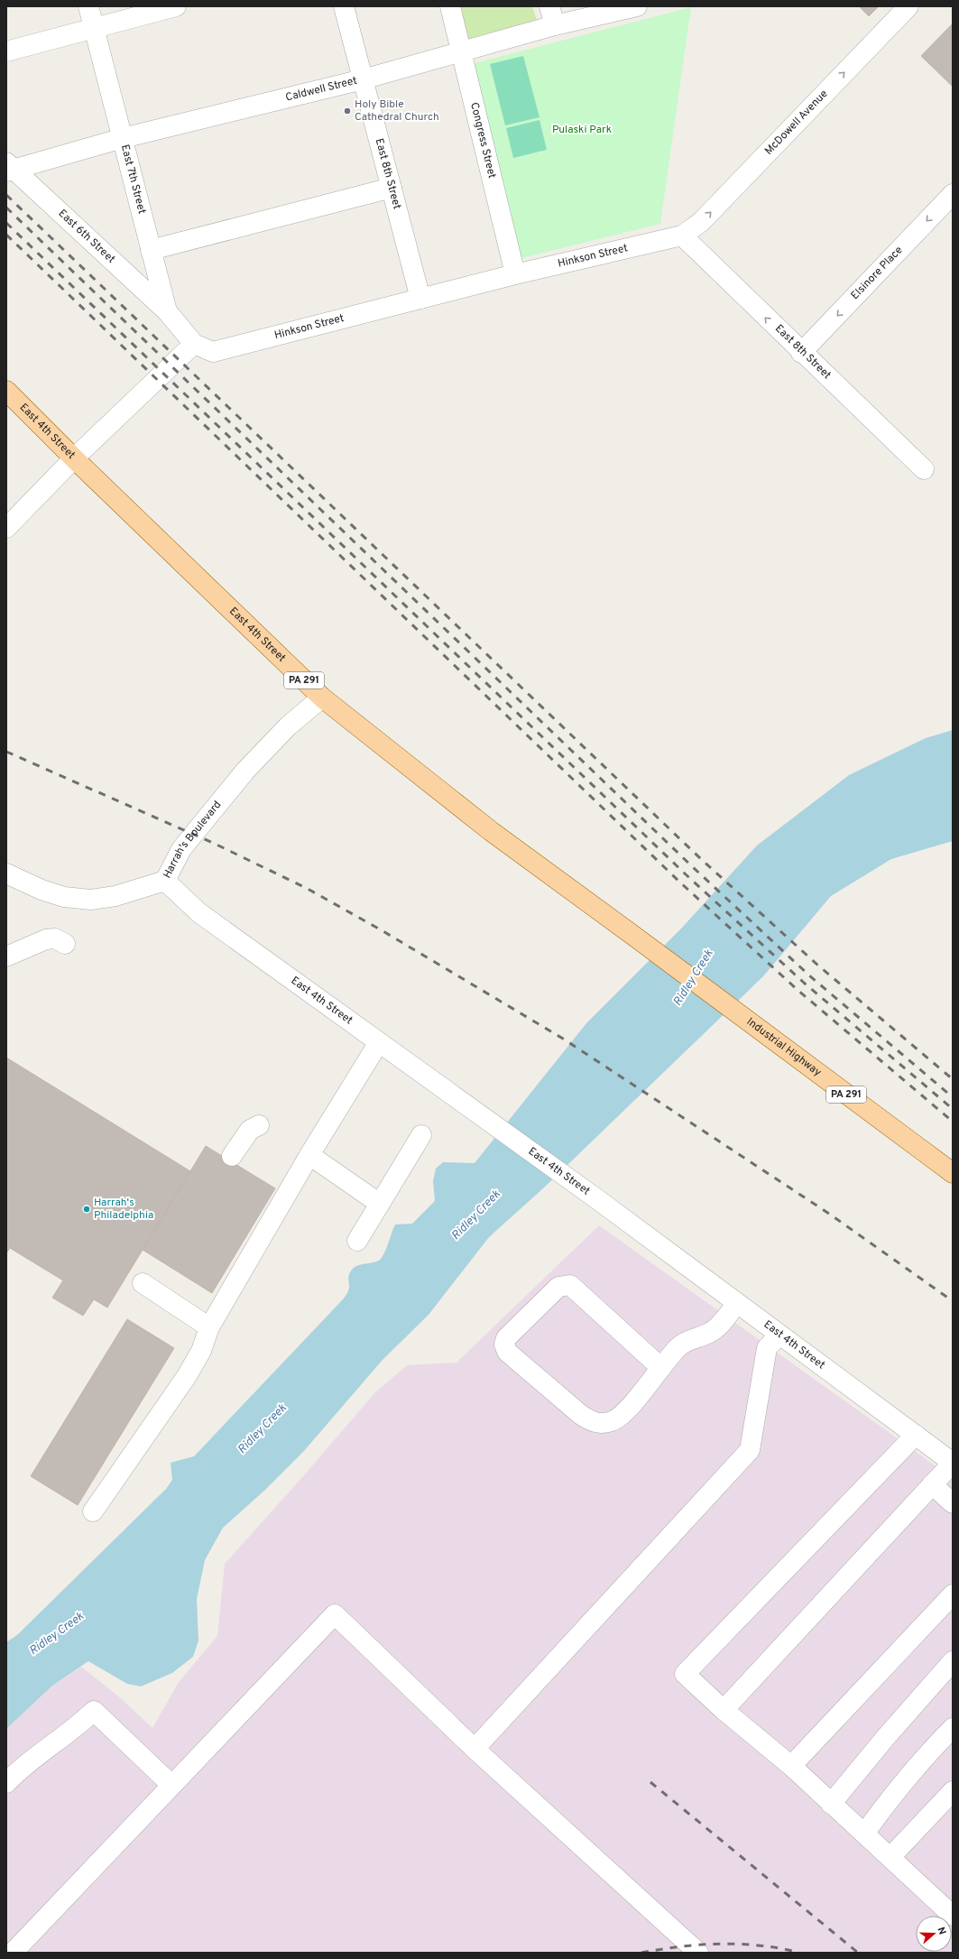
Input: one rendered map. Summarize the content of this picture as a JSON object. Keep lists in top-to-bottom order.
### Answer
{
  "streets": {
    "main road": ["East 4th Street", "PA 291", "Industrial Highway"],
    "street": [
      "Caldwell Street",
      "McDowell Avenue",
      "Congress Street",
      "East 8th Street",
      "East 7th Street",
      "East 6th Street",
      "Hinkson Street",
      "Elsinore Place",
      "Harrah's Boulevard"
    ]
  },
  "crossings": [
    ["Caldwell Street", "Congress Street"],
    ["Caldwell Street", "East 8th Street"],
    ["Caldwell Street", "East 7th Street"],
    ["Caldwell Street", "East 6th Street"],
    ["McDowell Avenue", "East 8th Street"],
    ["McDowell Avenue", "Hinkson Street"],
    ["Congress Street", "Hinkson Street"],
    ["East 8th Street", "Hinkson Street"],
    ["East 8th Street", "Elsinore Place"],
    ["East 7th Street", "East 6th Street"],
    ["East 7th Street", "Hinkson Street"],
    ["East 4th Street", "Harrah's Boulevard"],
    ["East 4th Street", "Industrial Highway"]
  ],
  "one_way": ["McDowell Avenue", "Elsinore Place"],
  "water": ["Ridley Creek"],
  "parks": ["Pulaski Park"],
  "places": ["Holy Bible Cathedral Church", "Harrah's Philadelphia"],
  "north": "right"
}
